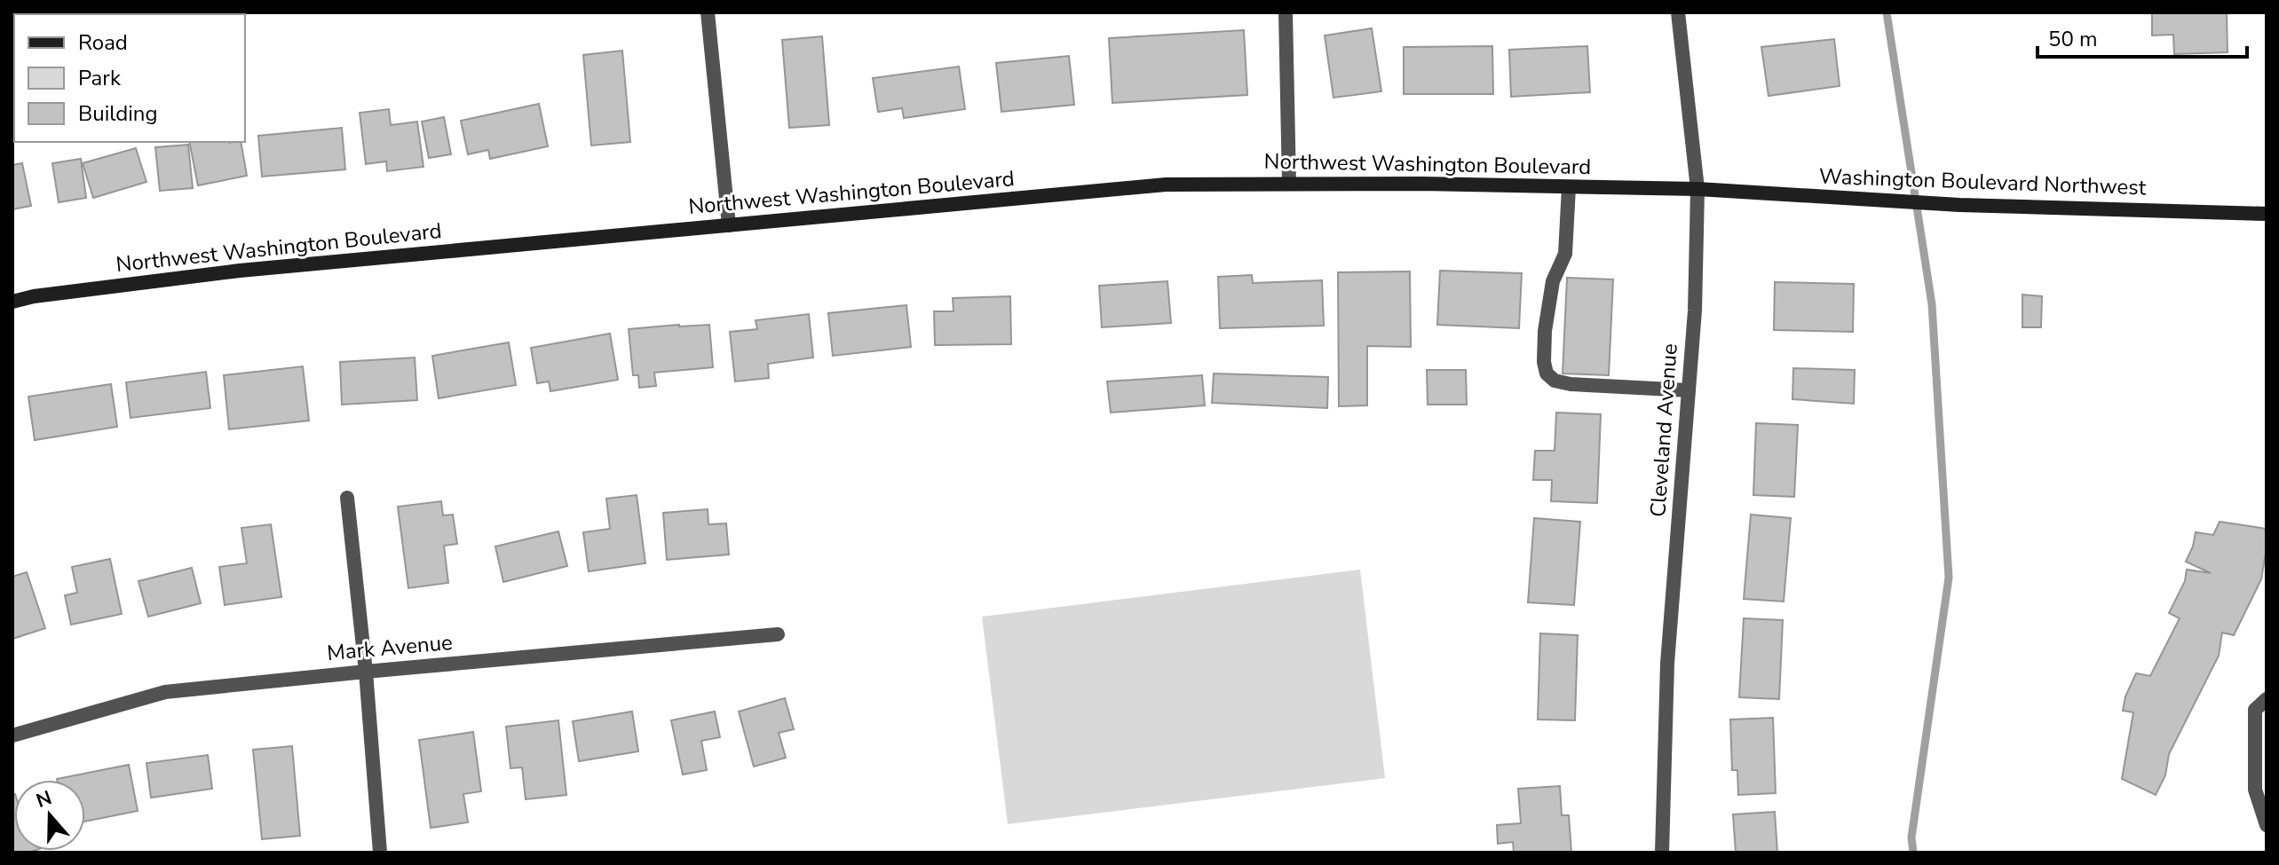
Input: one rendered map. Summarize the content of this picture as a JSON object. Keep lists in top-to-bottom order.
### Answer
{
  "streets": {
    "main road": ["Northwest Washington Boulevard", "Washington Boulevard Northwest"],
    "street": ["Cleveland Avenue", "Mark Avenue"]
  },
  "crossings": [
    ["Northwest Washington Boulevard", "Washington Boulevard Northwest"],
    ["Northwest Washington Boulevard", "Cleveland Avenue"],
    ["Washington Boulevard Northwest", "Cleveland Avenue"]
  ],
  "legend": ["Road", "Park", "Building"],
  "scale_bar": "50 m",
  "north": "top"
}
